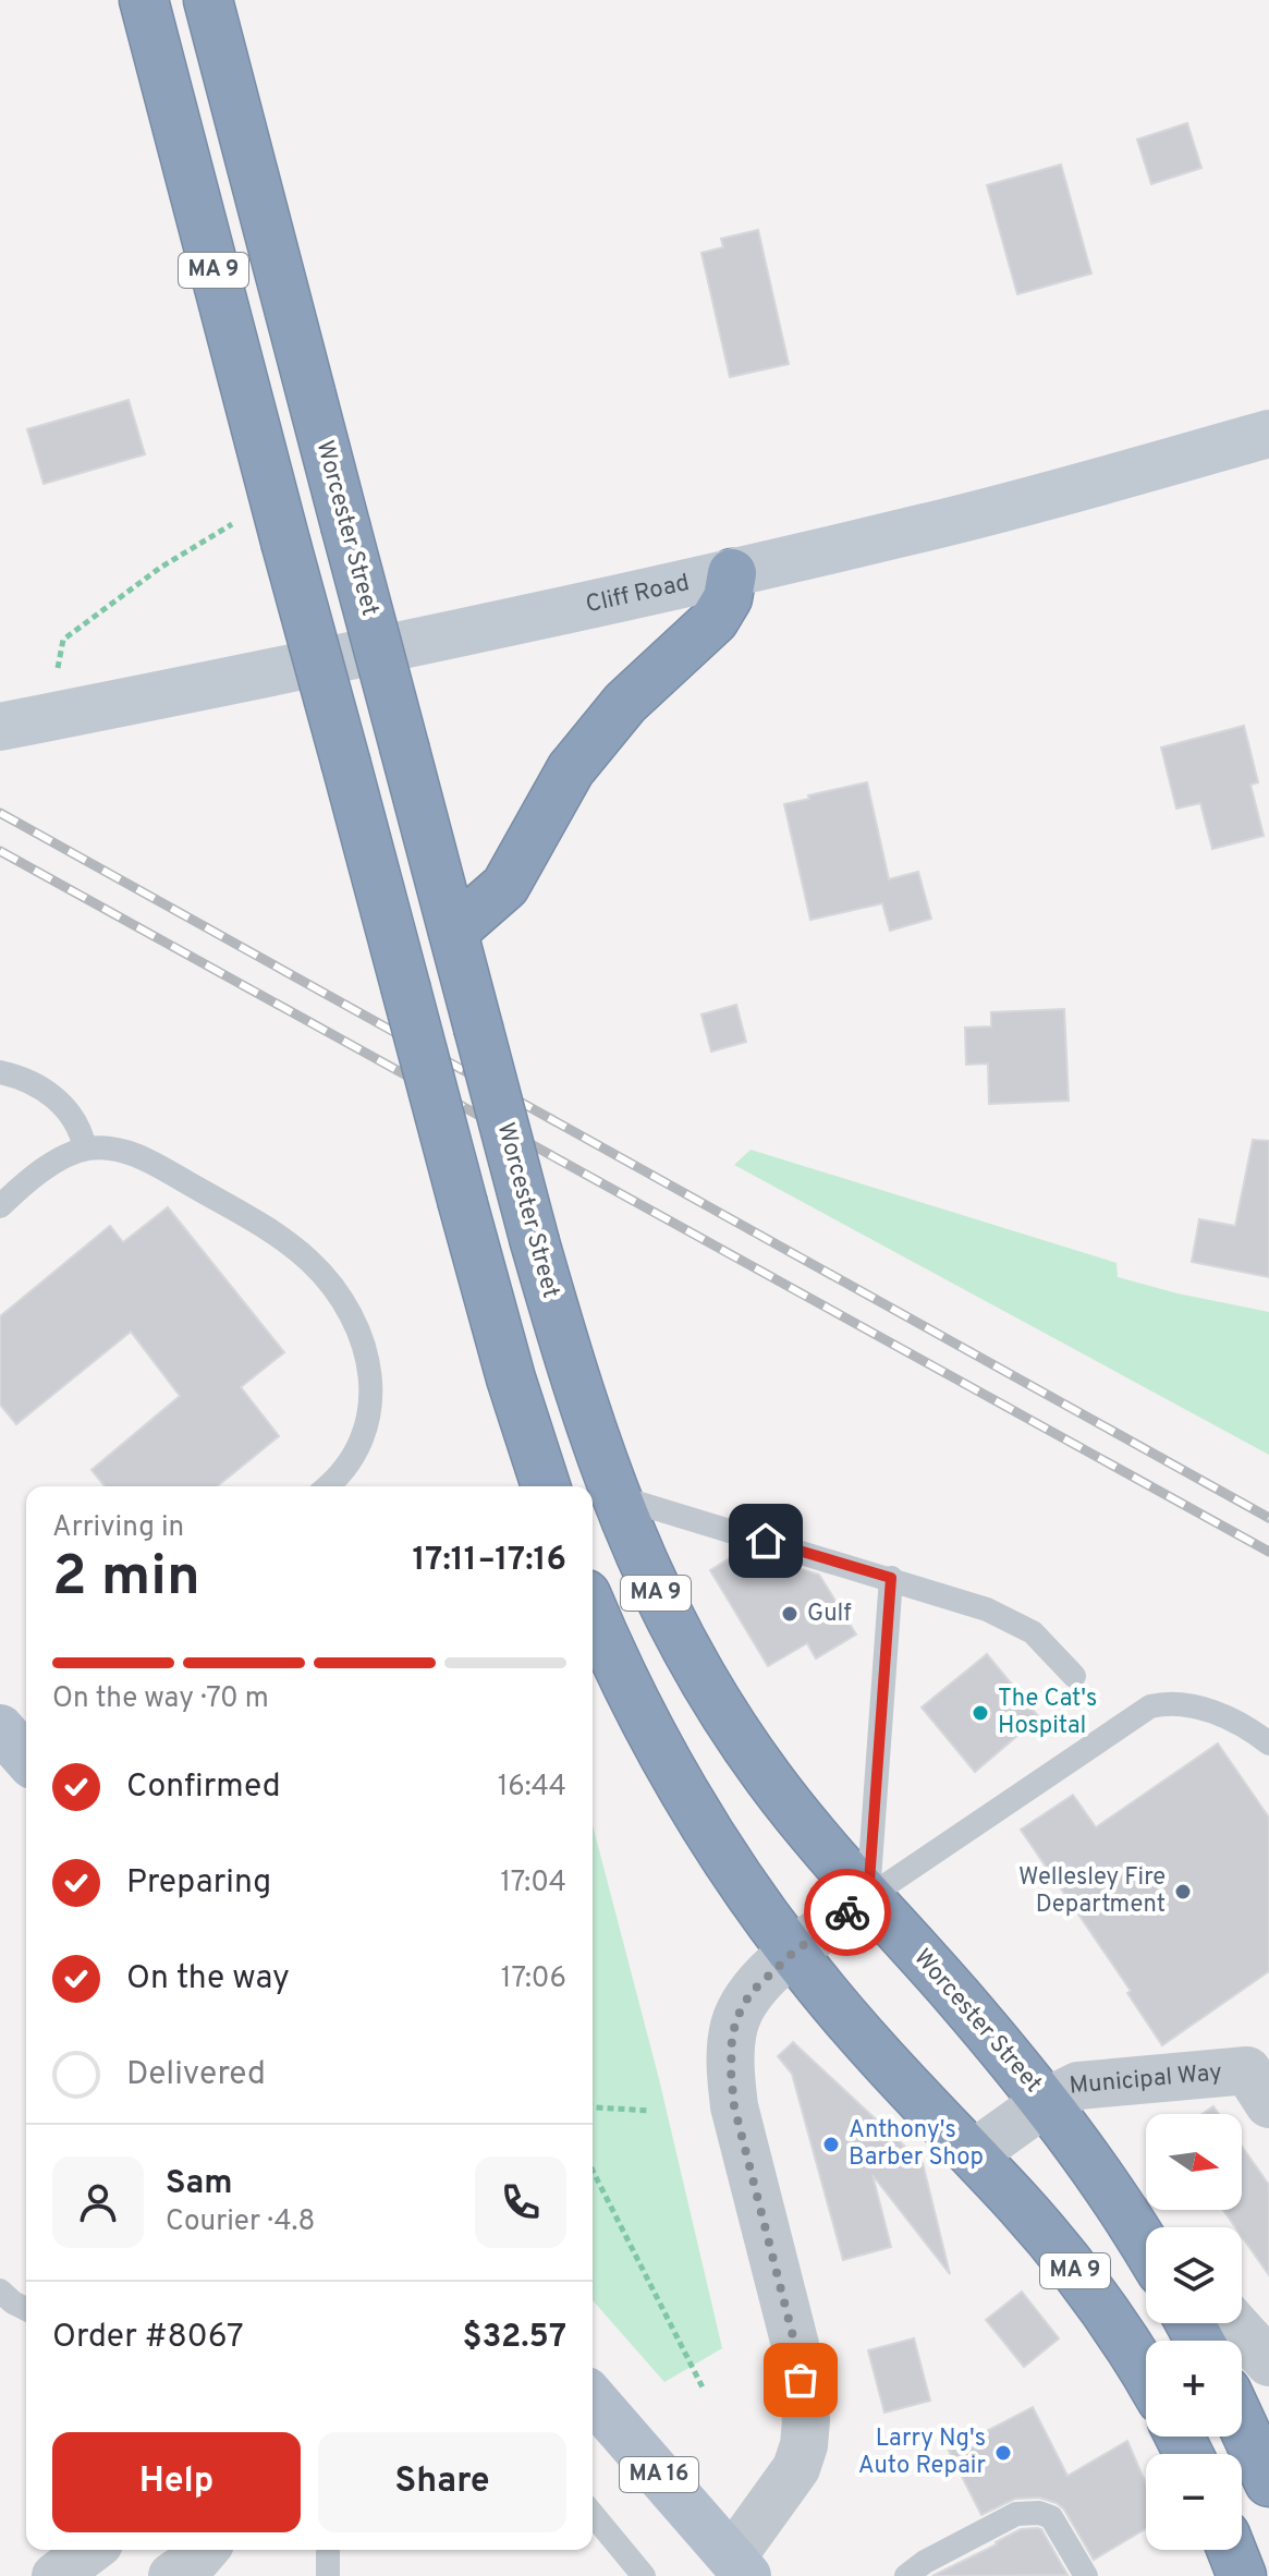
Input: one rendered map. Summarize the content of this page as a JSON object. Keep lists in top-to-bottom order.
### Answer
{
  "streets": {
    "highway": ["MA 9", "Worcester Street"],
    "main road": ["MA 16"],
    "street": ["Cliff Road", "Municipal Way"]
  },
  "crossings": [
    ["MA 9", "Municipal Way"],
    ["Worcester Street", "Municipal Way"]
  ],
  "places": [
    "Gulf",
    "The Cat's Hospital",
    "Wellesley Fire Department",
    "Anthony's Barber Shop",
    "Larry Ng's Auto Repair"
  ],
  "north": "right",
  "page": {
    "heading": ["2 min", "Arriving in", "17:11–17:16"],
    "panel": [
      "Sam",
      "Courier · 4.8",
      "Order #8067",
      "$32.57"
    ],
    "bar": "On the way · 70 m",
    "list": [
      ["Confirmed", "16:44"],
      ["Preparing", "17:04"],
      ["On the way", "17:06"],
      "Delivered"
    ],
    "map_buttons": ["+", "−"],
    "buttons": ["Help", "Share"]
  }
}
